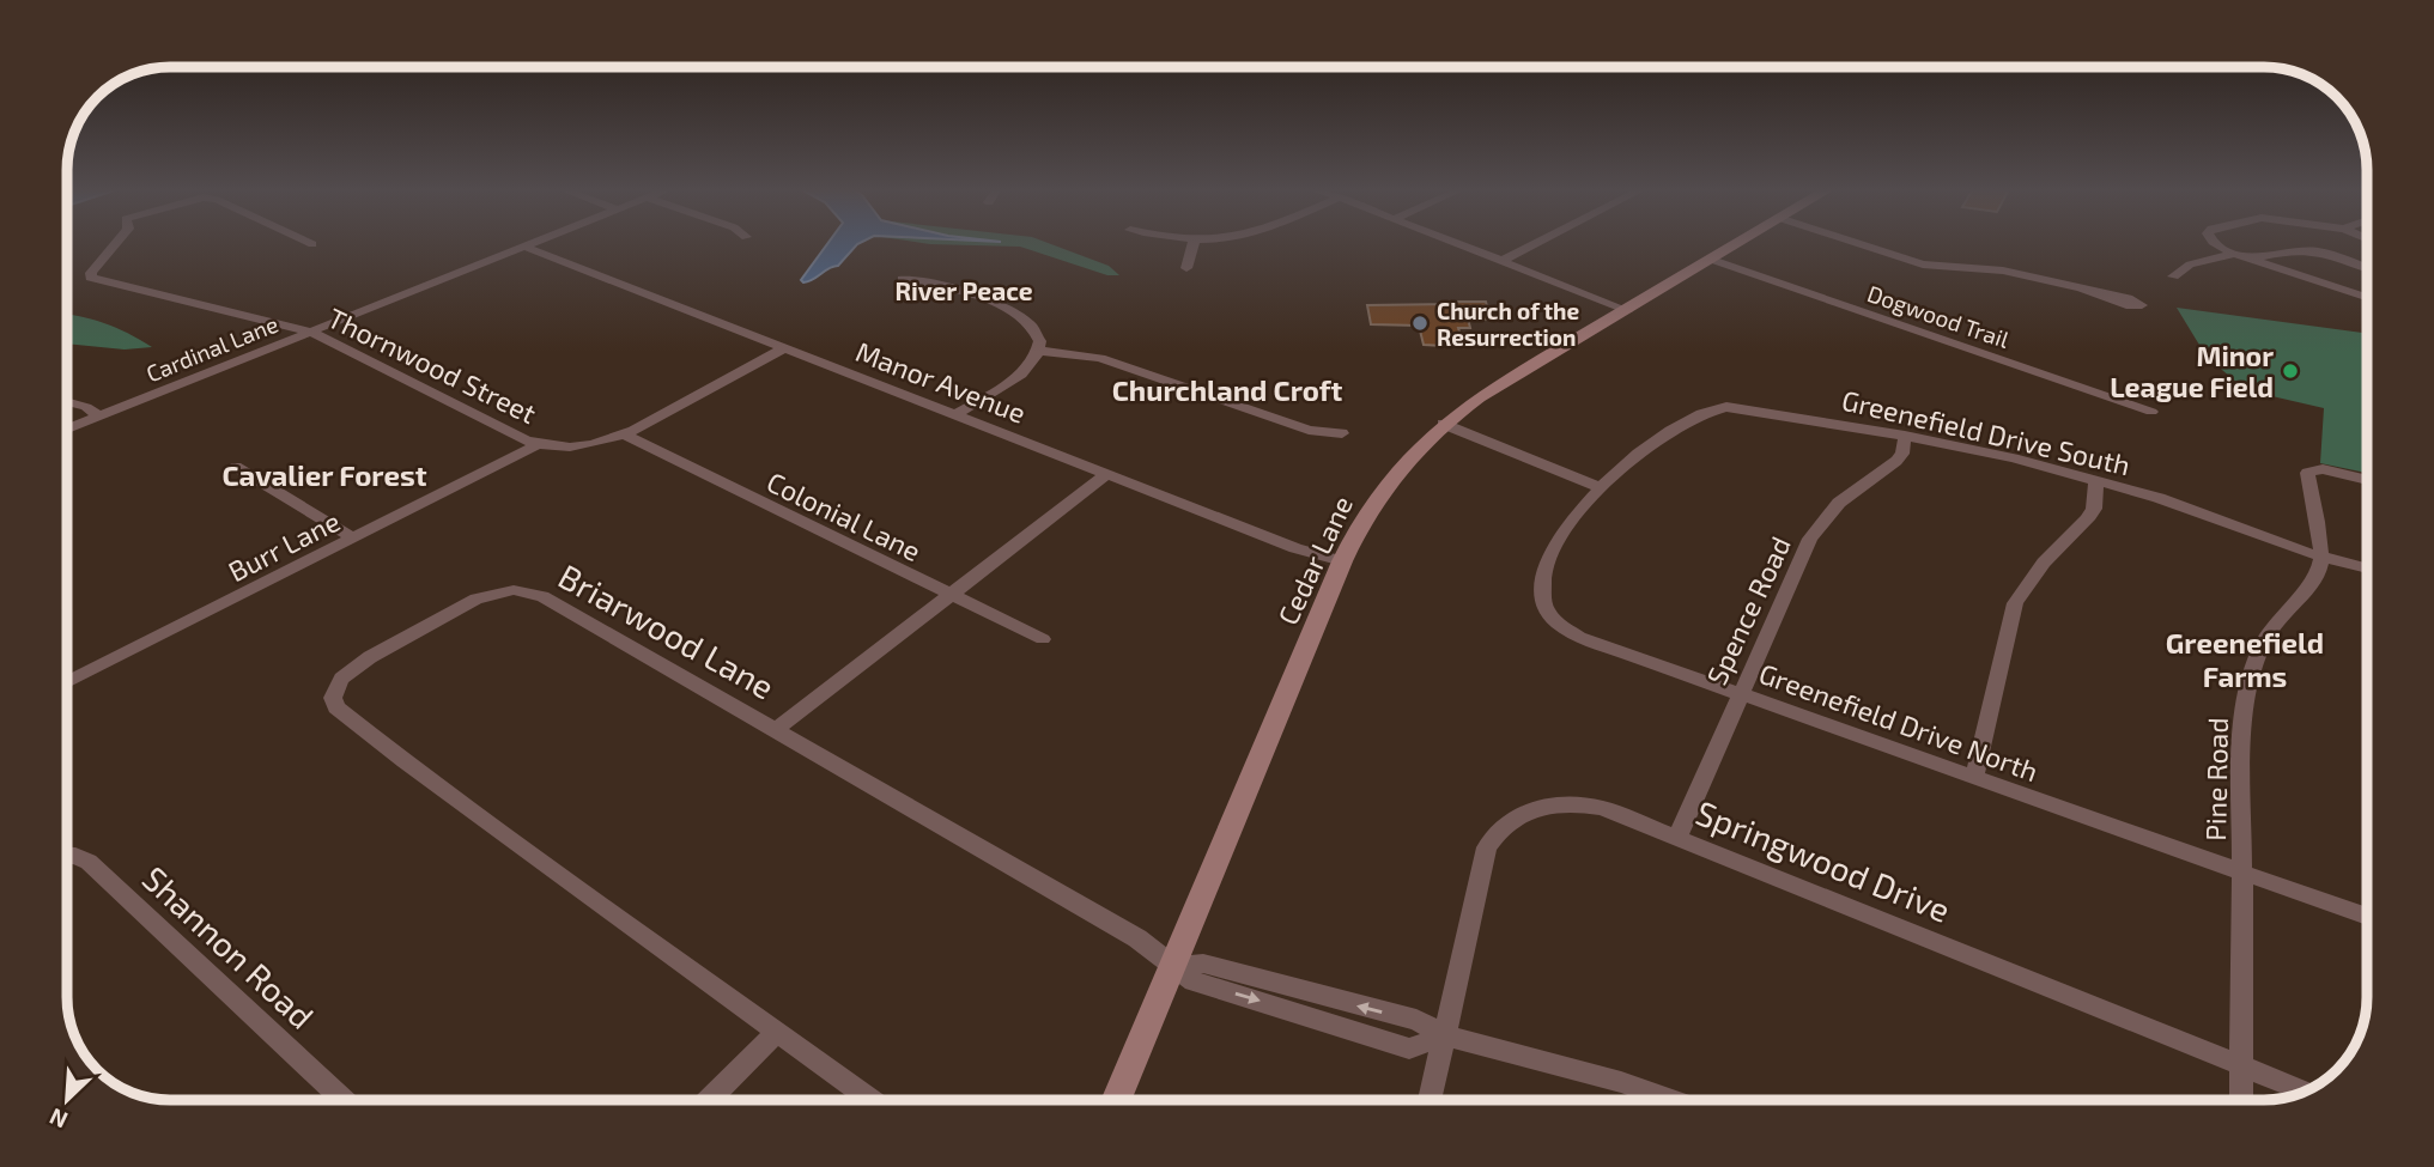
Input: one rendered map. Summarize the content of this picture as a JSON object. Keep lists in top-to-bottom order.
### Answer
{
  "streets": {
    "main road": ["Cedar Lane"],
    "street": [
      "Dogwood Trail",
      "Cardinal Lane",
      "Thornwood Street",
      "Manor Avenue",
      "Greenefield Drive South",
      "Colonial Lane",
      "Burr Lane",
      "Spence Road",
      "Briarwood Lane",
      "Greenefield Drive North",
      "Pine Road",
      "Springwood Drive",
      "Shannon Road"
    ]
  },
  "crossings": [
    ["Dogwood Trail", "Cedar Lane"],
    ["Cardinal Lane", "Thornwood Street"],
    ["Cardinal Lane", "Manor Avenue"],
    ["Thornwood Street", "Manor Avenue"],
    ["Thornwood Street", "Colonial Lane"],
    ["Thornwood Street", "Burr Lane"],
    ["Manor Avenue", "Cedar Lane"],
    ["Greenefield Drive South", "Spence Road"],
    ["Greenefield Drive South", "Greenefield Drive North"],
    ["Greenefield Drive South", "Pine Road"],
    ["Cedar Lane", "Briarwood Lane"],
    ["Spence Road", "Greenefield Drive North"],
    ["Spence Road", "Springwood Drive"],
    ["Briarwood Lane", "Springwood Drive"],
    ["Greenefield Drive North", "Pine Road"],
    ["Pine Road", "Springwood Drive"]
  ],
  "districts": [
    "River Peace",
    "Churchland Croft",
    "Cavalier Forest",
    "Greenefield Farms"
  ],
  "places": ["Church of the Resurrection", "Minor League Field"],
  "north": "bottom left"
}
